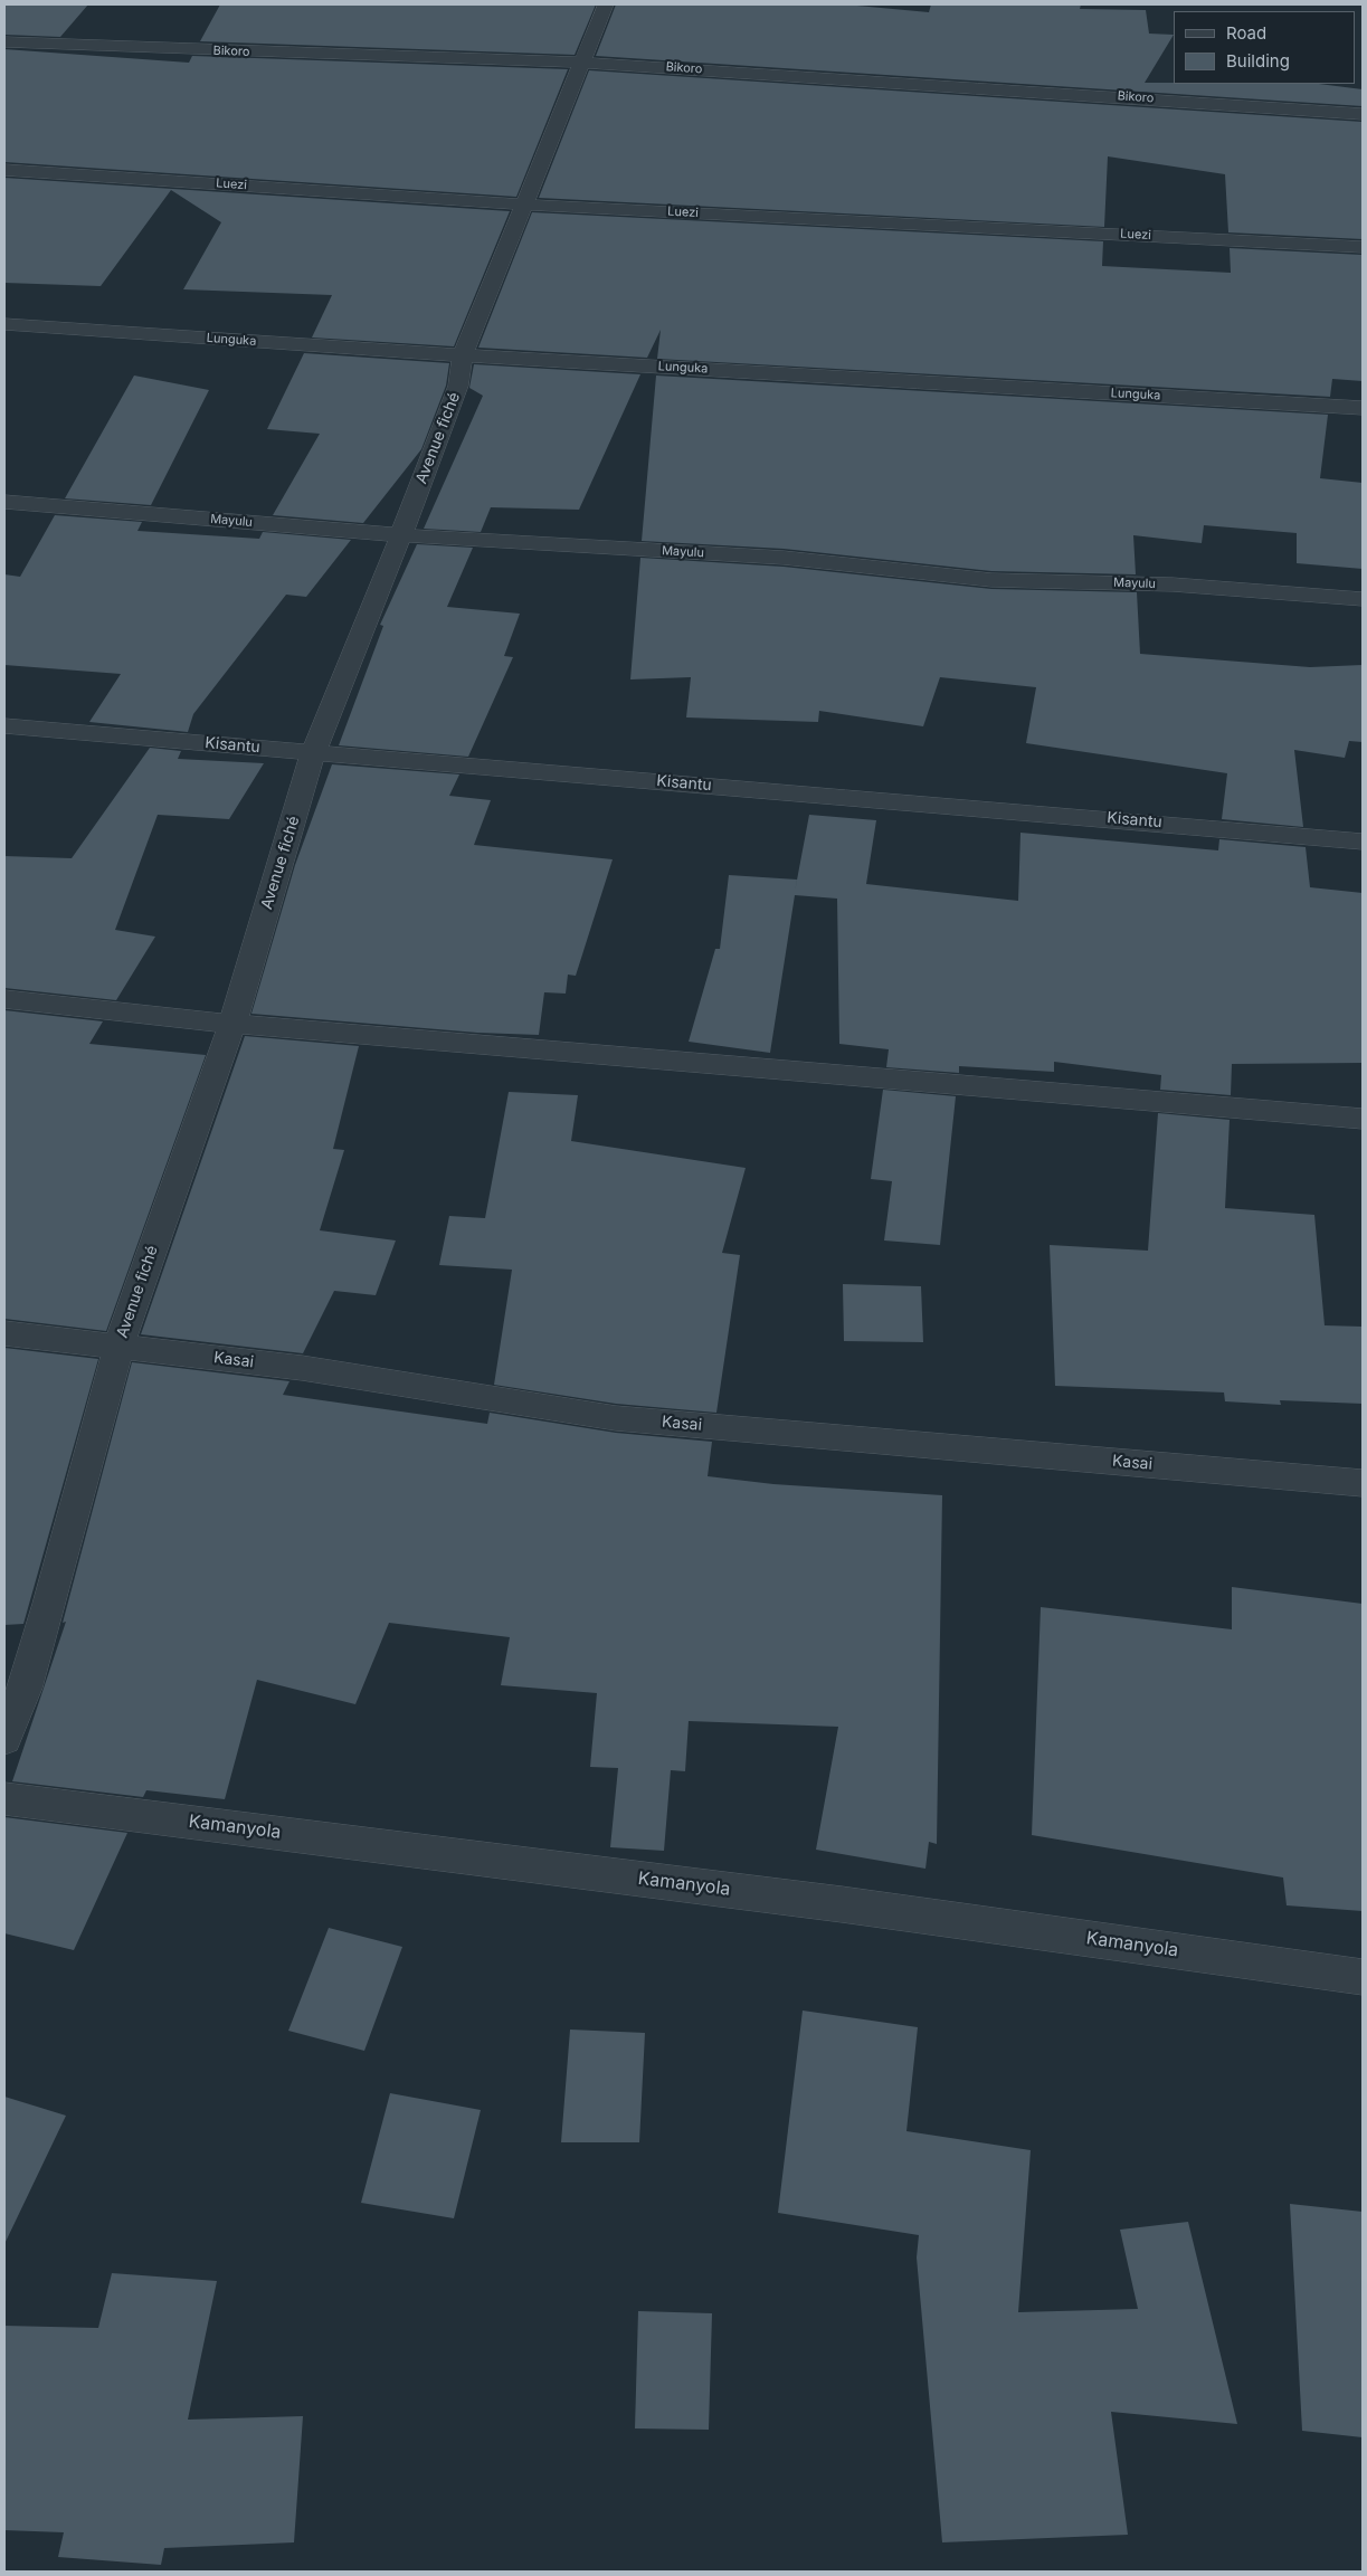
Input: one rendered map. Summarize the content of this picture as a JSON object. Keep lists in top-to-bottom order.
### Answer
{
  "streets": {
    "street": [
      "Bikoro",
      "Luezi",
      "Lunguka",
      "Avenue fiché",
      "Mayulu",
      "Kisantu",
      "Kasai",
      "Kamanyola"
    ]
  },
  "crossings": [
    ["Bikoro", "Avenue fiché"],
    ["Luezi", "Avenue fiché"],
    ["Lunguka", "Avenue fiché"],
    ["Avenue fiché", "Mayulu"],
    ["Avenue fiché", "Kisantu"],
    ["Avenue fiché", "Kasai"]
  ],
  "legend": ["Road", "Building"]
}
